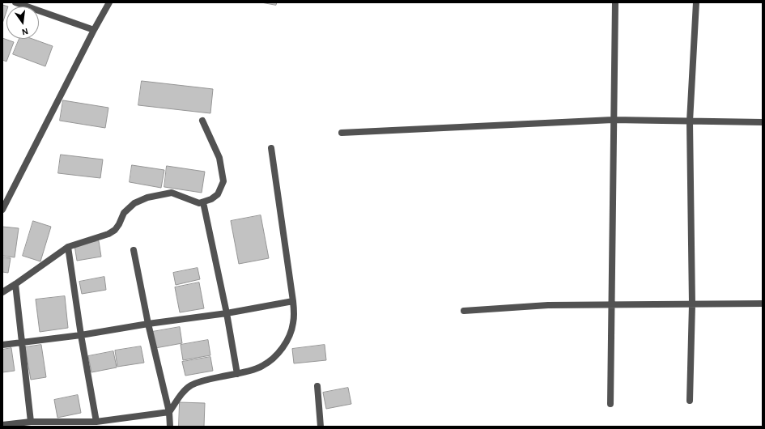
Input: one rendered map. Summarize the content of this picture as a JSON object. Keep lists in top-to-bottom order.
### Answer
{
  "north": "bottom"
}
